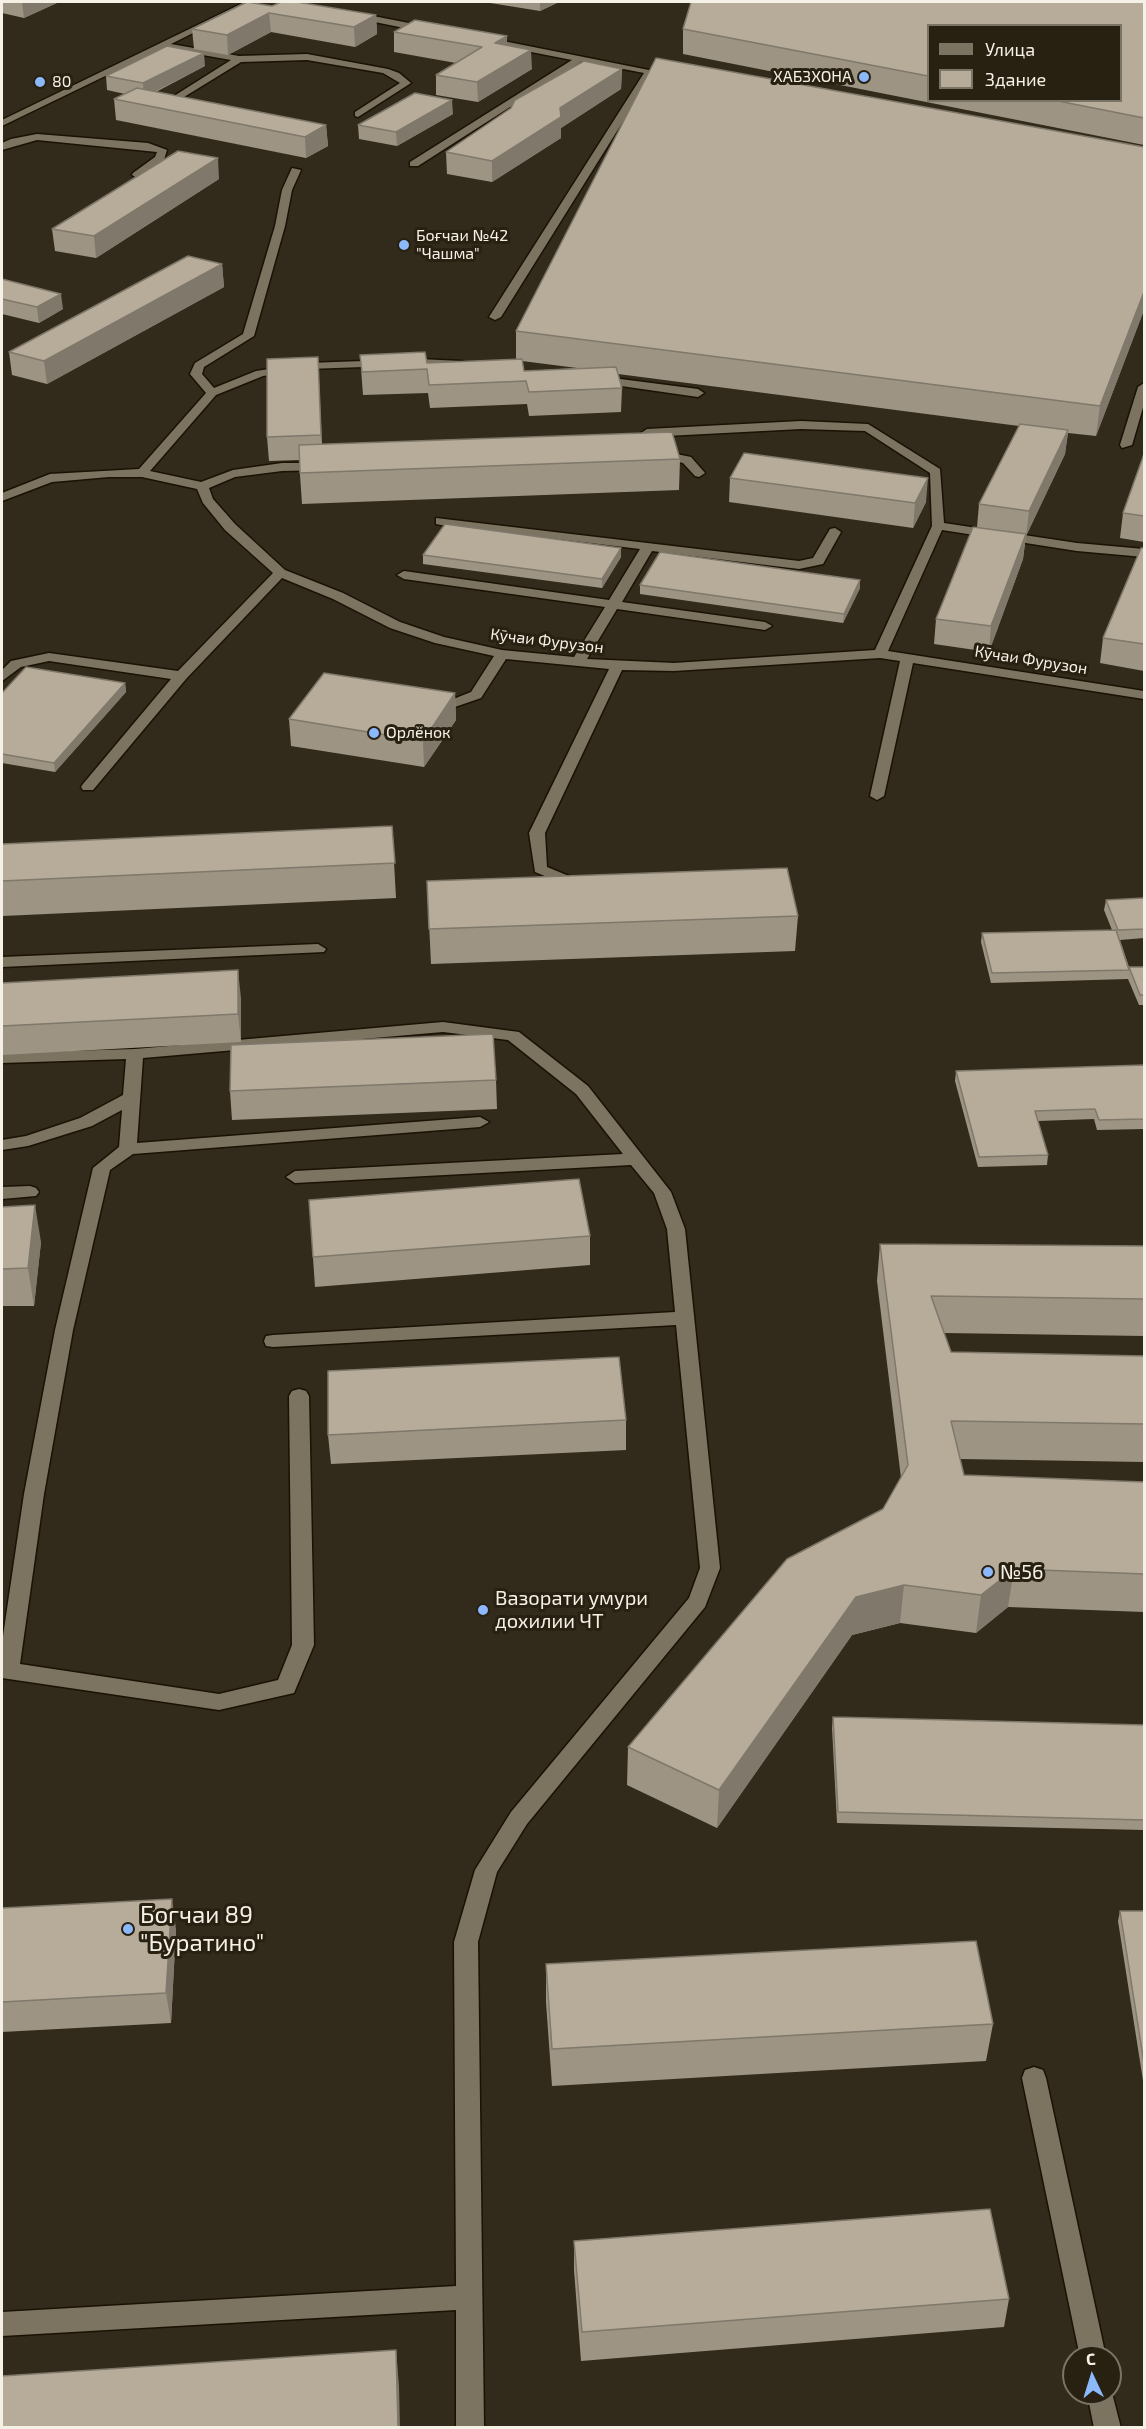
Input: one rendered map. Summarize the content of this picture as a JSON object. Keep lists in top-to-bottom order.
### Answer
{
  "streets": {
    "street": ["Кӯчаи Фурузон"]
  },
  "places": [
    "ХАБЗХОНА",
    "80",
    "Боғчаи №42 \"Чашма\"",
    "Орлёнок",
    "№56",
    "Вазорати умури дохилии ЧТ",
    "Богчаи 89 \"Буратино\""
  ],
  "legend": ["Улица", "Здание"],
  "north": "top"
}
